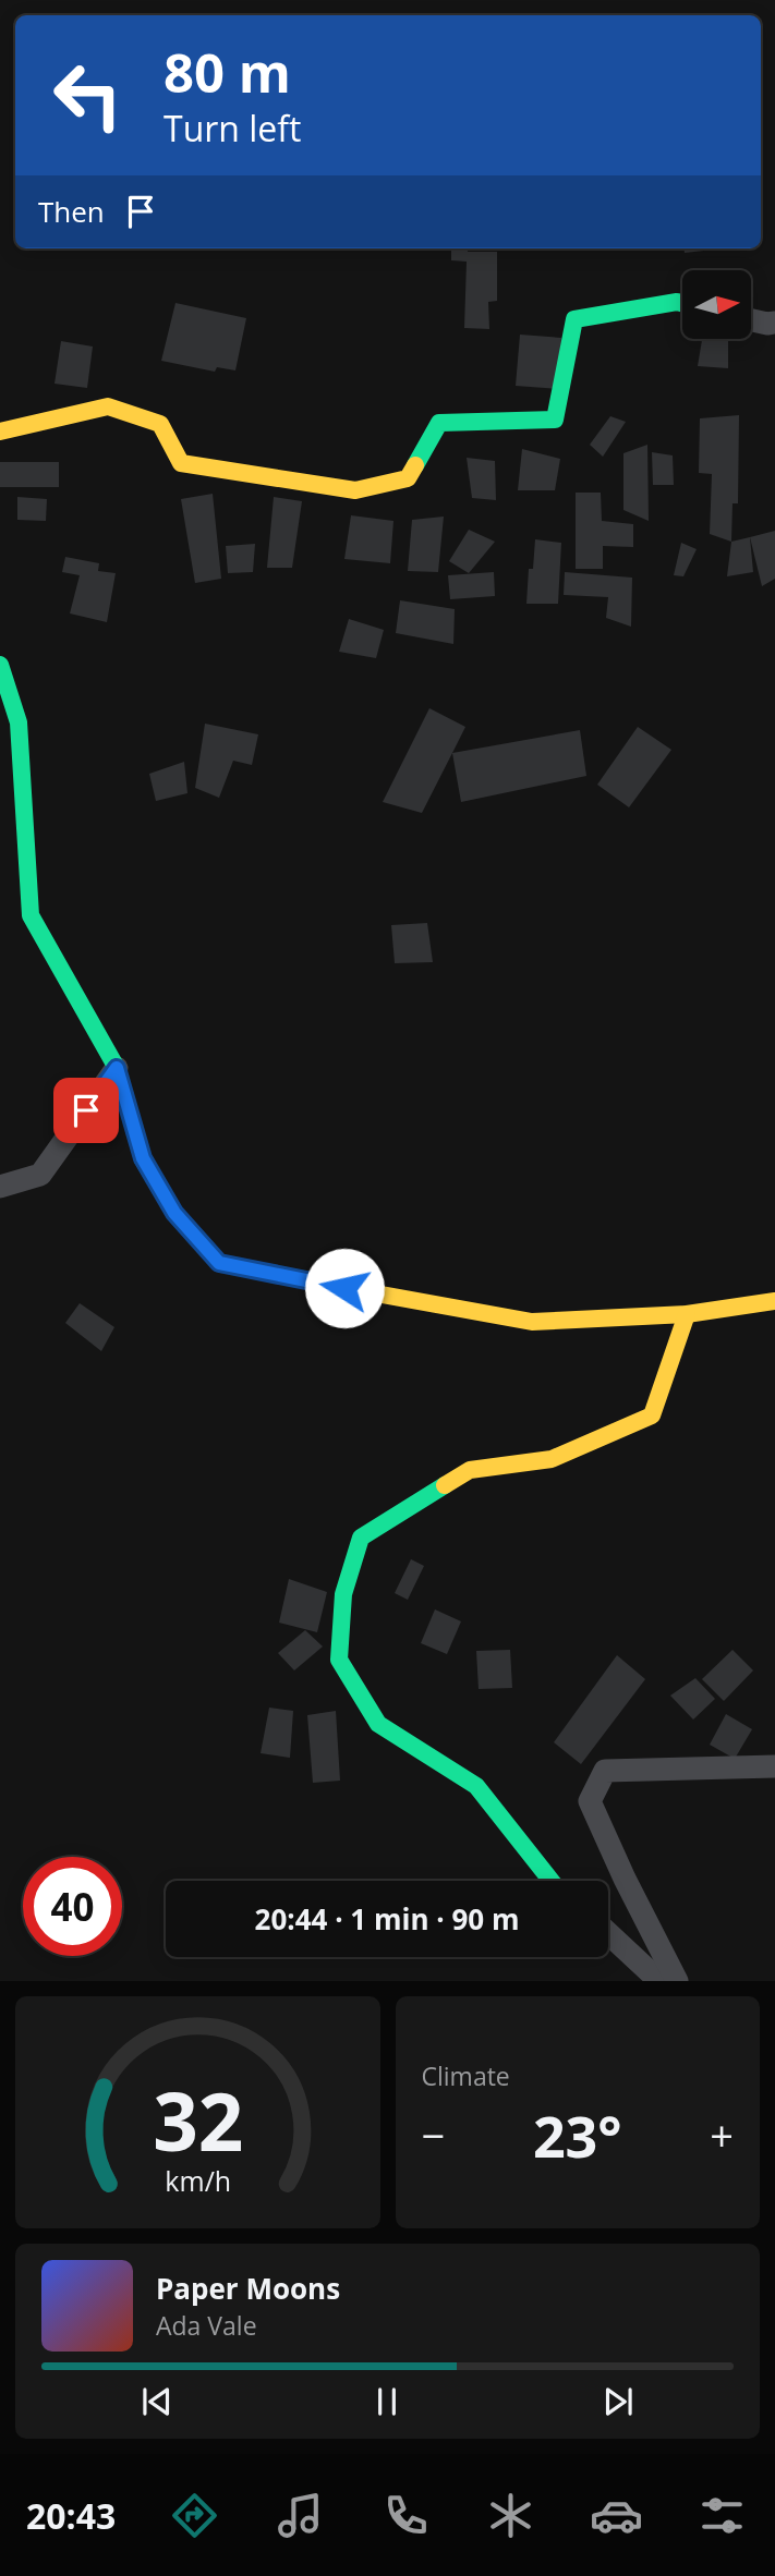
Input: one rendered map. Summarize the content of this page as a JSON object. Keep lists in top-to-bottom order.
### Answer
{
  "north": "right",
  "page": {
    "turn": ["80 m", "Turn left"],
    "then": "Then",
    "limit": "40",
    "trip": "20:44 · 1 min · 90 m",
    "tile": "Climate",
    "heat": ["−", "23°", "+"],
    "song": ["Paper Moons", "Ada Vale"],
    "tabs": "20:43",
    "gauge": ["32", "km/h"]
  }
}
